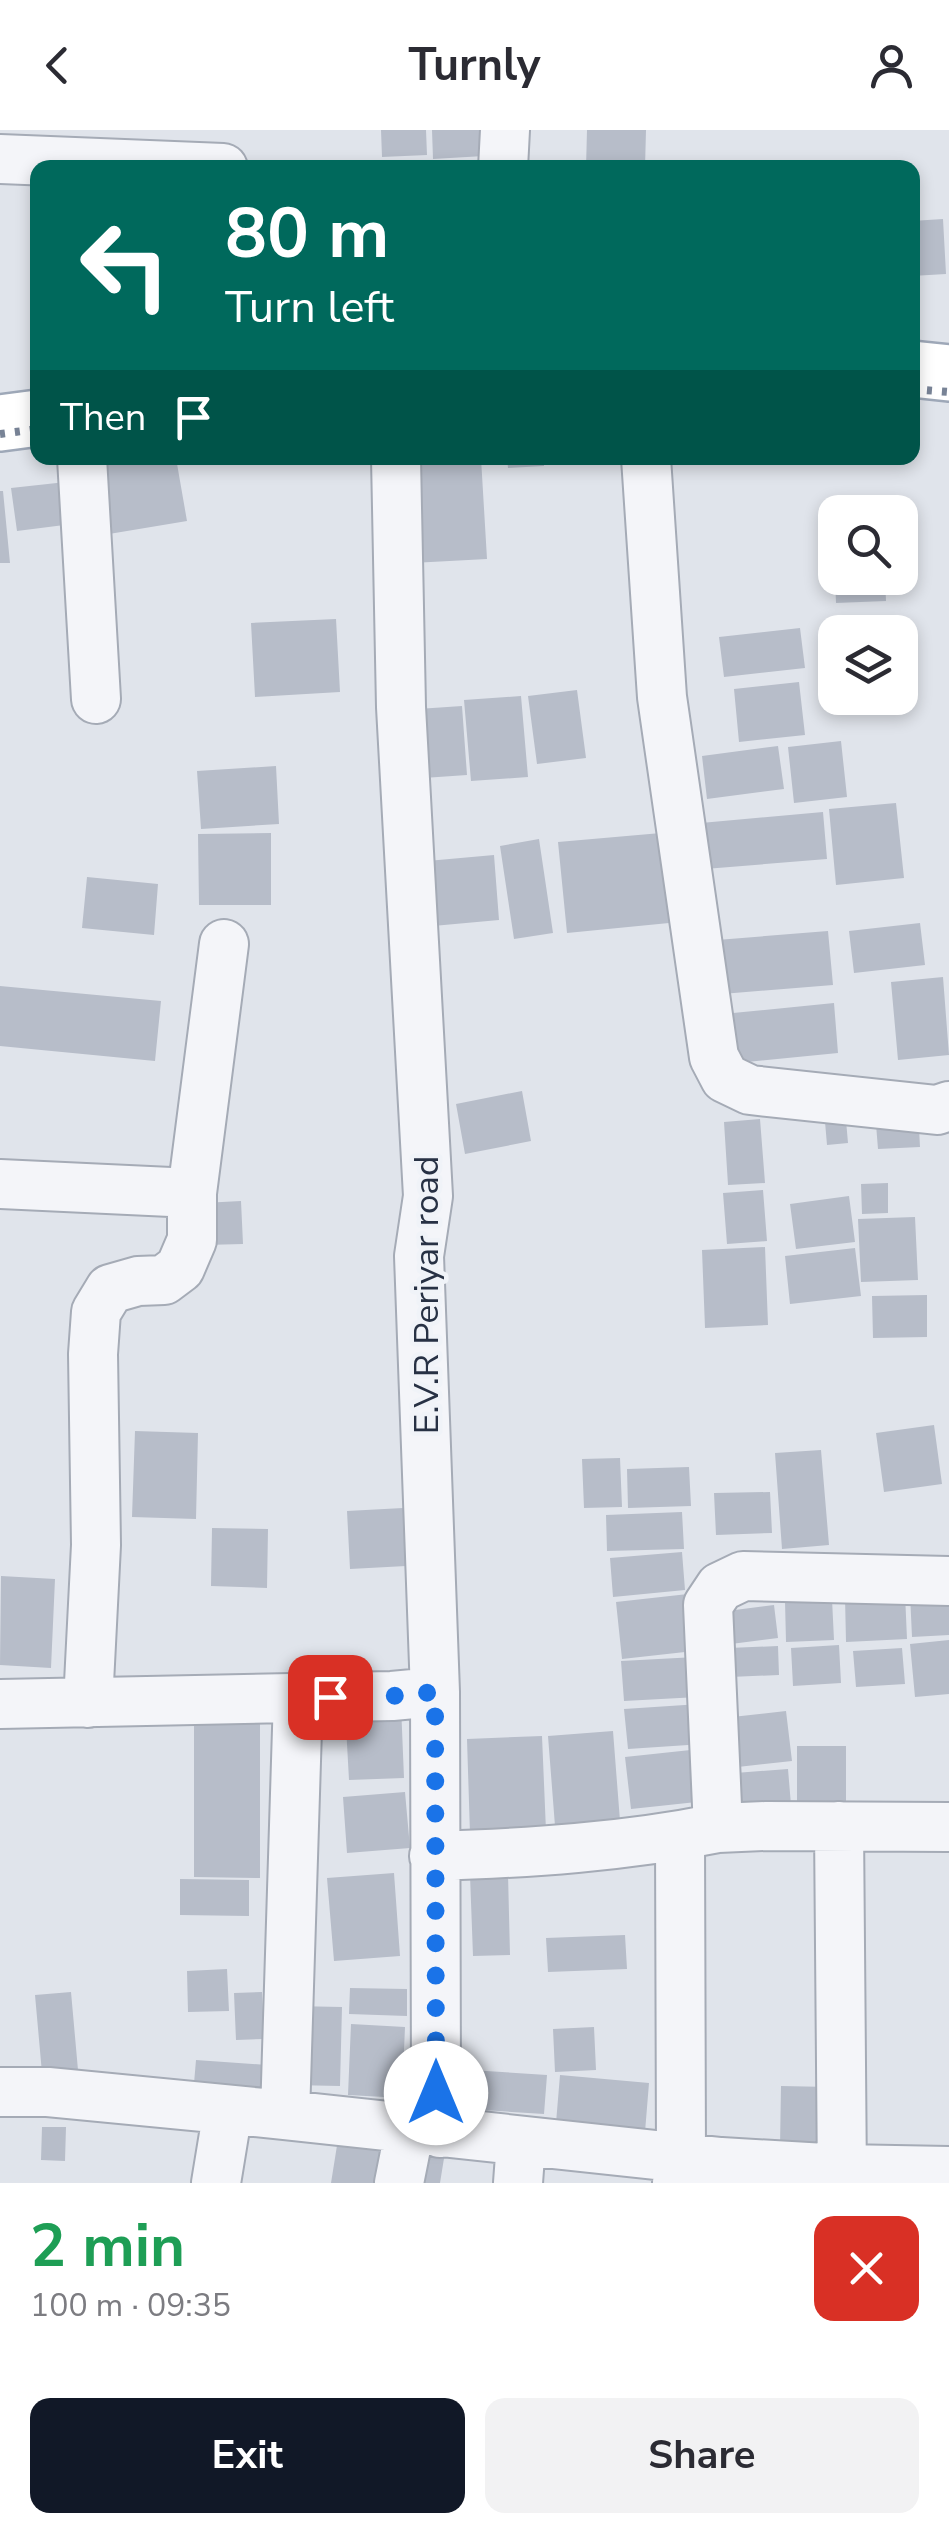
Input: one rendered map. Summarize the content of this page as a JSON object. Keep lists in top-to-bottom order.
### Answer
{
  "streets": {
    "street": ["E.V.R Periyar road"]
  },
  "page": {
    "header": "Turnly",
    "turn": ["80 m", "Turn left"],
    "then": "Then",
    "heading": ["2 min", "100 m · 09:35"],
    "buttons": ["Exit", "Share"]
  }
}
